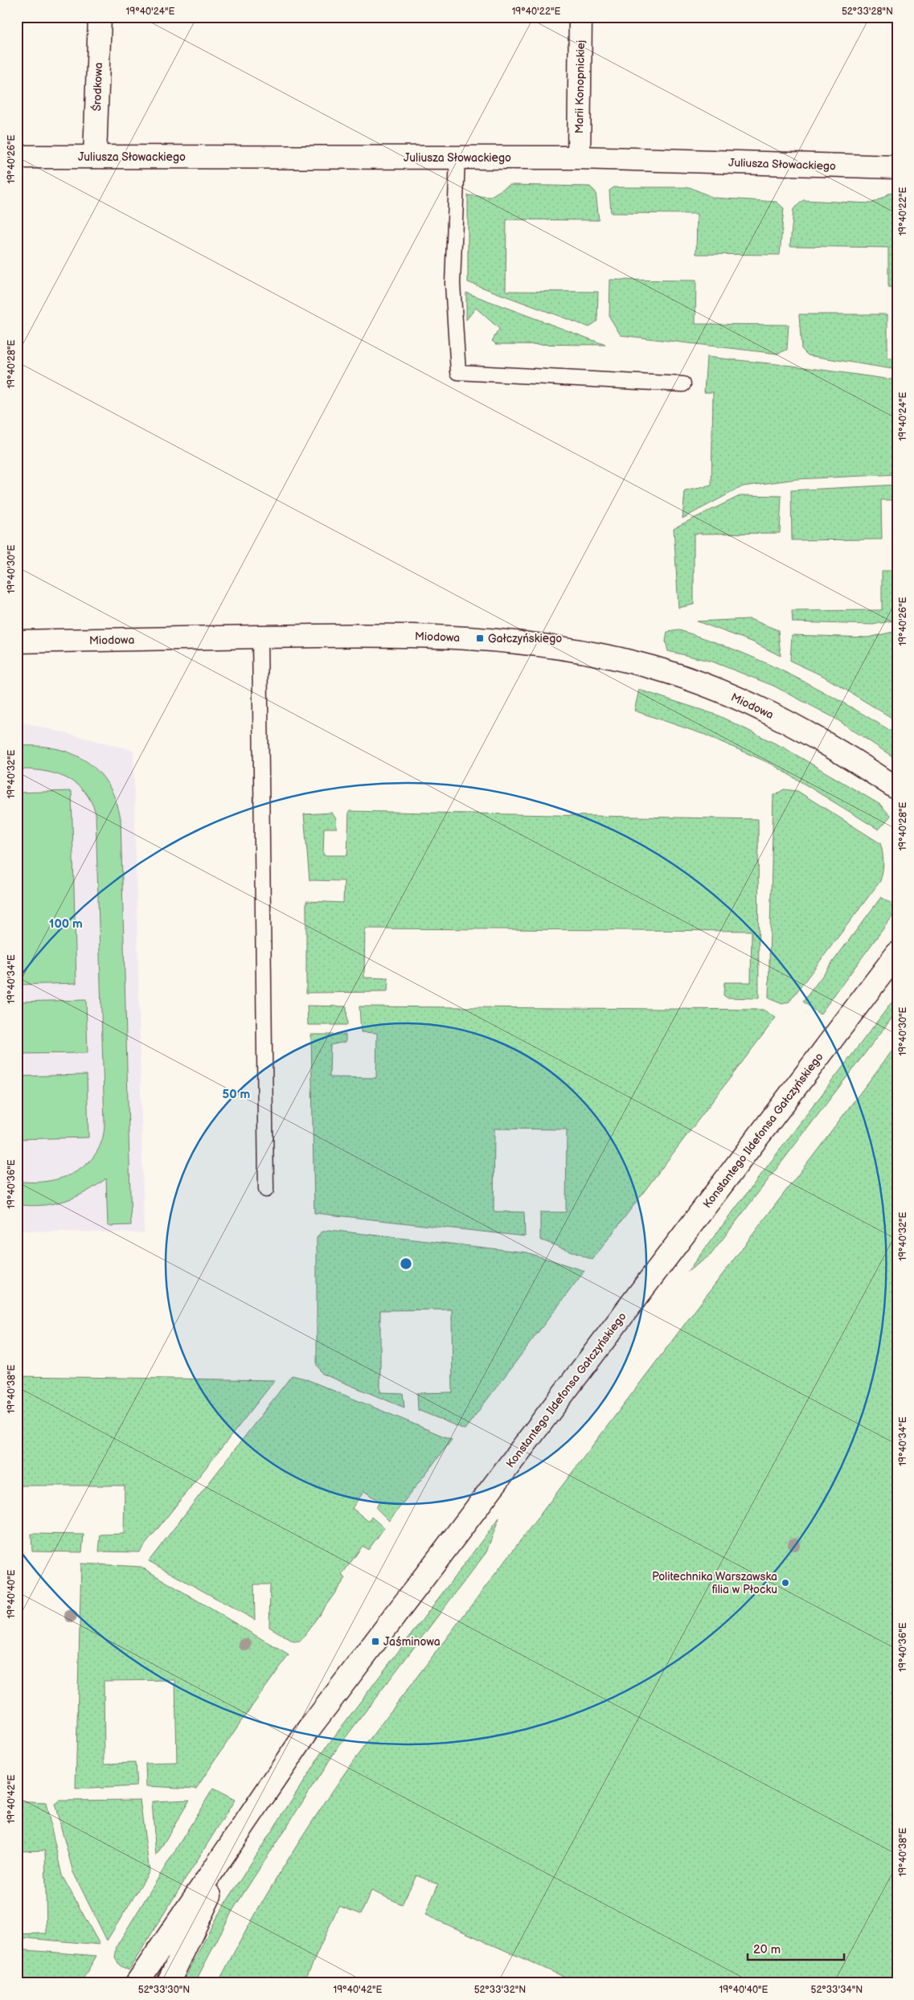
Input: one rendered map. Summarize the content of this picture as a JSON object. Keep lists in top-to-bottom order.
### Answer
{
  "streets": {
    "street": [
      "Środkowa",
      "Marii Konopnickiej",
      "Juliusza Słowackiego",
      "Miodowa",
      "Konstantego Ildefonsa Gałczyńskiego"
    ]
  },
  "crossings": [
    ["Środkowa", "Juliusza Słowackiego"],
    ["Marii Konopnickiej", "Juliusza Słowackiego"]
  ],
  "places": {
    "transit": ["Gałczyńskiego", "Jaśminowa"],
    "other": ["Politechnika Warszawska filia w Płocku"]
  },
  "scale_bar": "20 m",
  "coordinates": [
    "19°40'24\"E",
    "19°40'22\"E",
    "52°33'28\"N",
    "19°40'26\"E",
    "19°40'28\"E",
    "19°40'30\"E",
    "19°40'32\"E",
    "19°40'34\"E",
    "19°40'36\"E",
    "19°40'38\"E",
    "19°40'40\"E",
    "19°40'42\"E",
    "52°33'30\"N",
    "52°33'32\"N",
    "52°33'34\"N"
  ],
  "rings": ["100 m", "50 m"]
}
